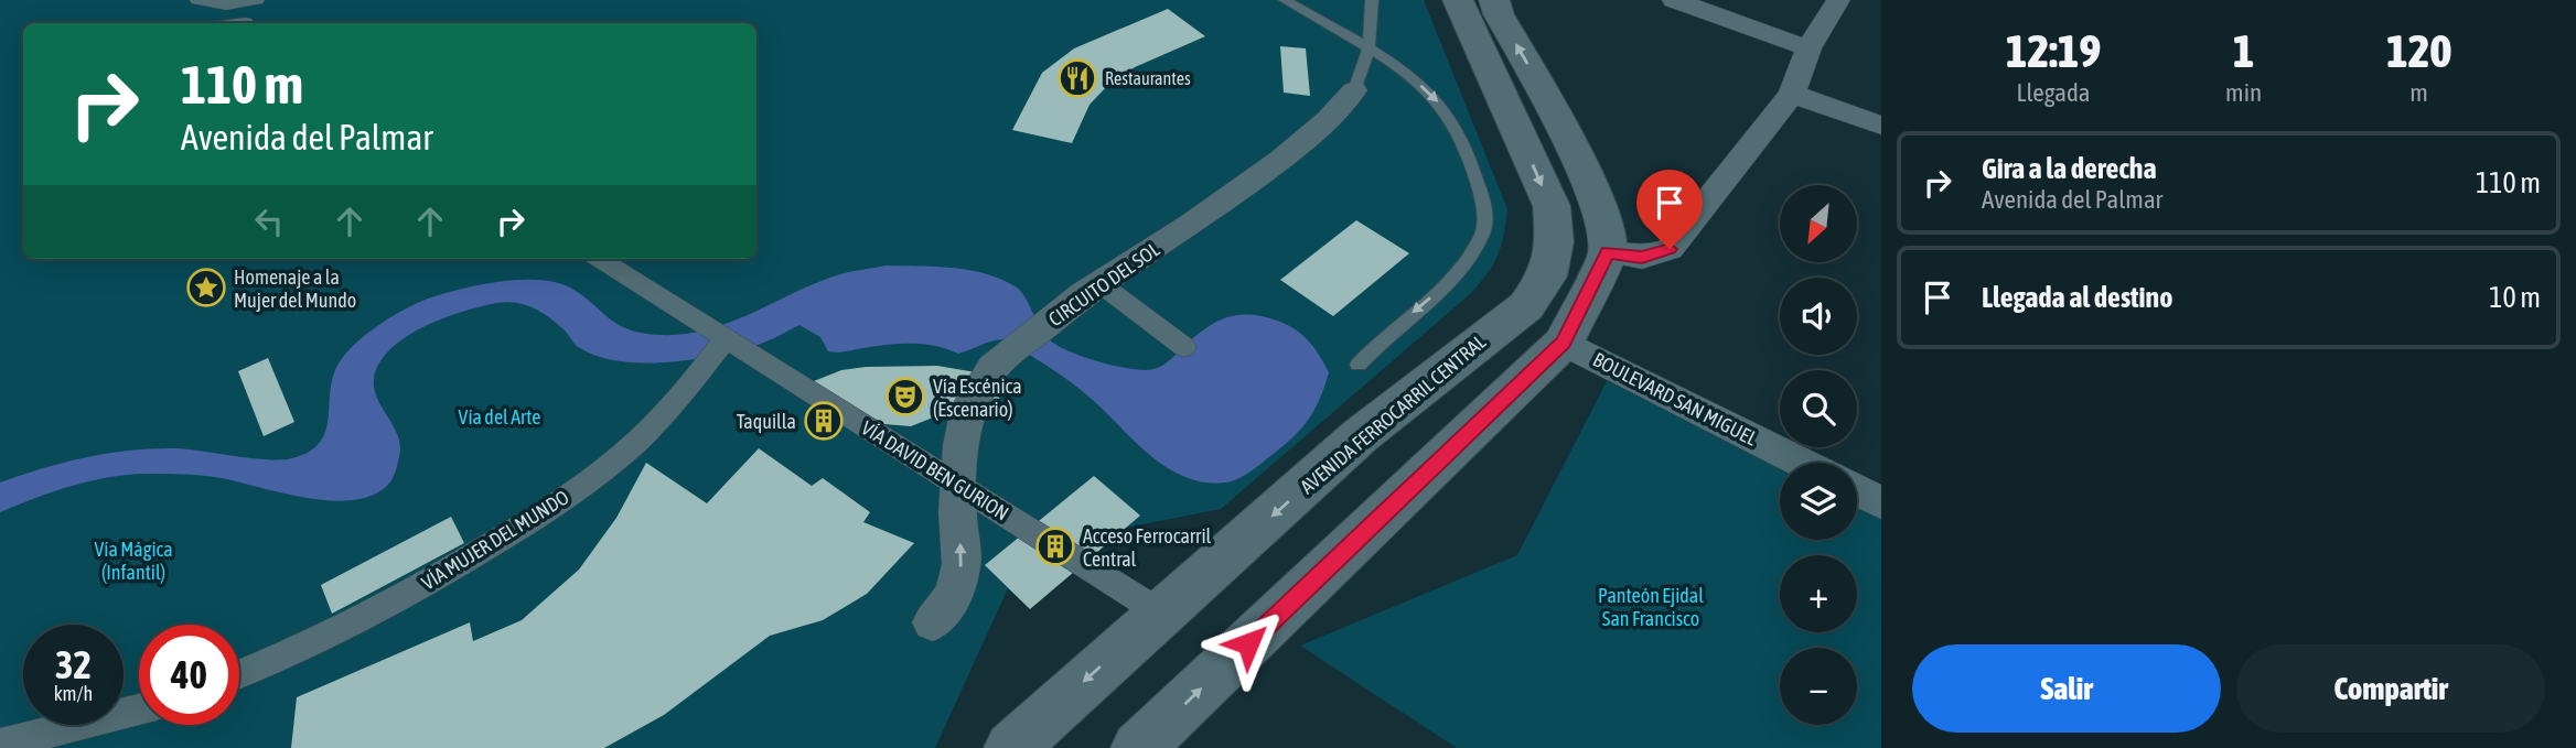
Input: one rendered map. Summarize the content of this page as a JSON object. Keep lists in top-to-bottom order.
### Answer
{
  "streets": {
    "street": [
      "CIRCUITO DEL SOL",
      "BOULEVARD SAN MIGUEL",
      "AVENIDA FERROCARRIL CENTRAL",
      "VÍA DAVID BEN GURION",
      "VÍA MUJER DEL MUNDO"
    ]
  },
  "crossings": [
    ["CIRCUITO DEL SOL", "VÍA DAVID BEN GURION"],
    ["AVENIDA FERROCARRIL CENTRAL", "VÍA DAVID BEN GURION"],
    ["VÍA DAVID BEN GURION", "VÍA MUJER DEL MUNDO"]
  ],
  "parks": ["Vía del Arte", "Vía Mágica (Infantil)", "Panteón Ejidal San Francisco"],
  "places": {
    "restaurant": ["Restaurantes"],
    "place": ["Homenaje a la Mujer del Mundo"],
    "theatre": ["Vía Escénica (Escenario)"],
    "building": ["Taquilla", "Acceso Ferrocarril Central"]
  },
  "north": "bottom left",
  "page": {
    "eta": [
      "12:19",
      "Llegada",
      "1",
      "min",
      "120",
      "m"
    ],
    "turn": ["110 m", "Avenida del Palmar"],
    "list": [
      {
        "name": "Gira a la derecha",
        "note": "Avenida del Palmar",
        "value": "110 m"
      },
      {
        "name": "Llegada al destino",
        "value": "10 m"
      }
    ],
    "map_buttons": ["+", "−"],
    "speed": "32 km/h",
    "limit": "40",
    "buttons": ["Salir", "Compartir"]
  }
}
